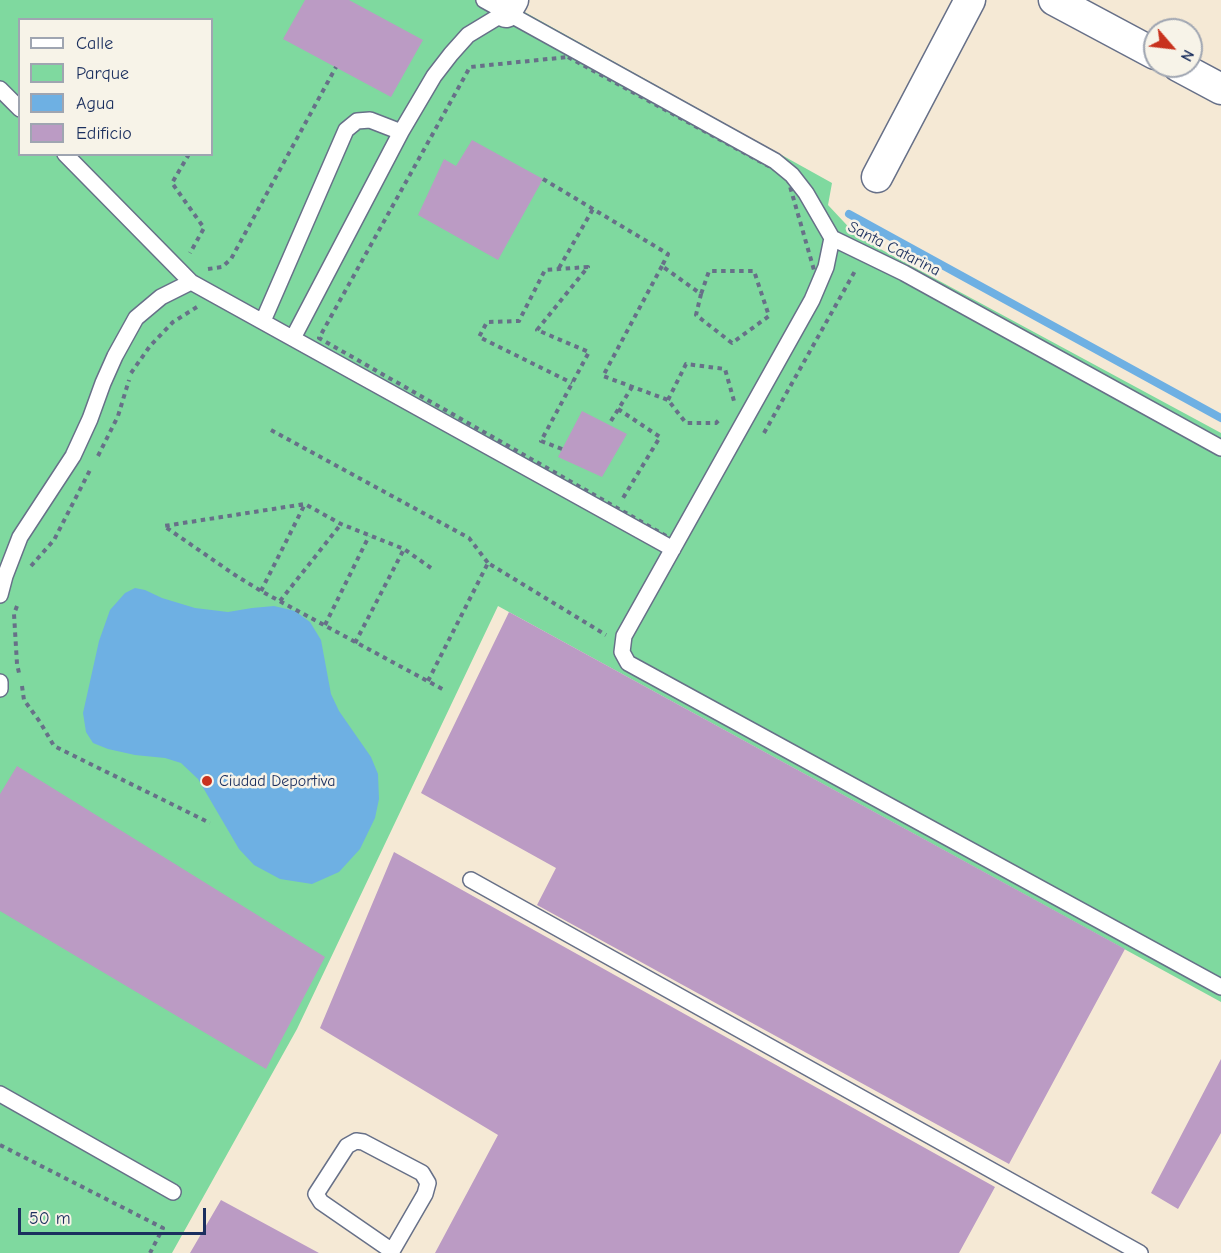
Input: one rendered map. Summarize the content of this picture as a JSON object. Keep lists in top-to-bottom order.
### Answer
{
  "streets": {
    "lane": ["Santa Catarina"]
  },
  "places": ["Ciudad Deportiva"],
  "legend": [
    "Calle",
    "Parque",
    "Agua",
    "Edificio"
  ],
  "scale_bar": "50 m",
  "north": "bottom right"
}
